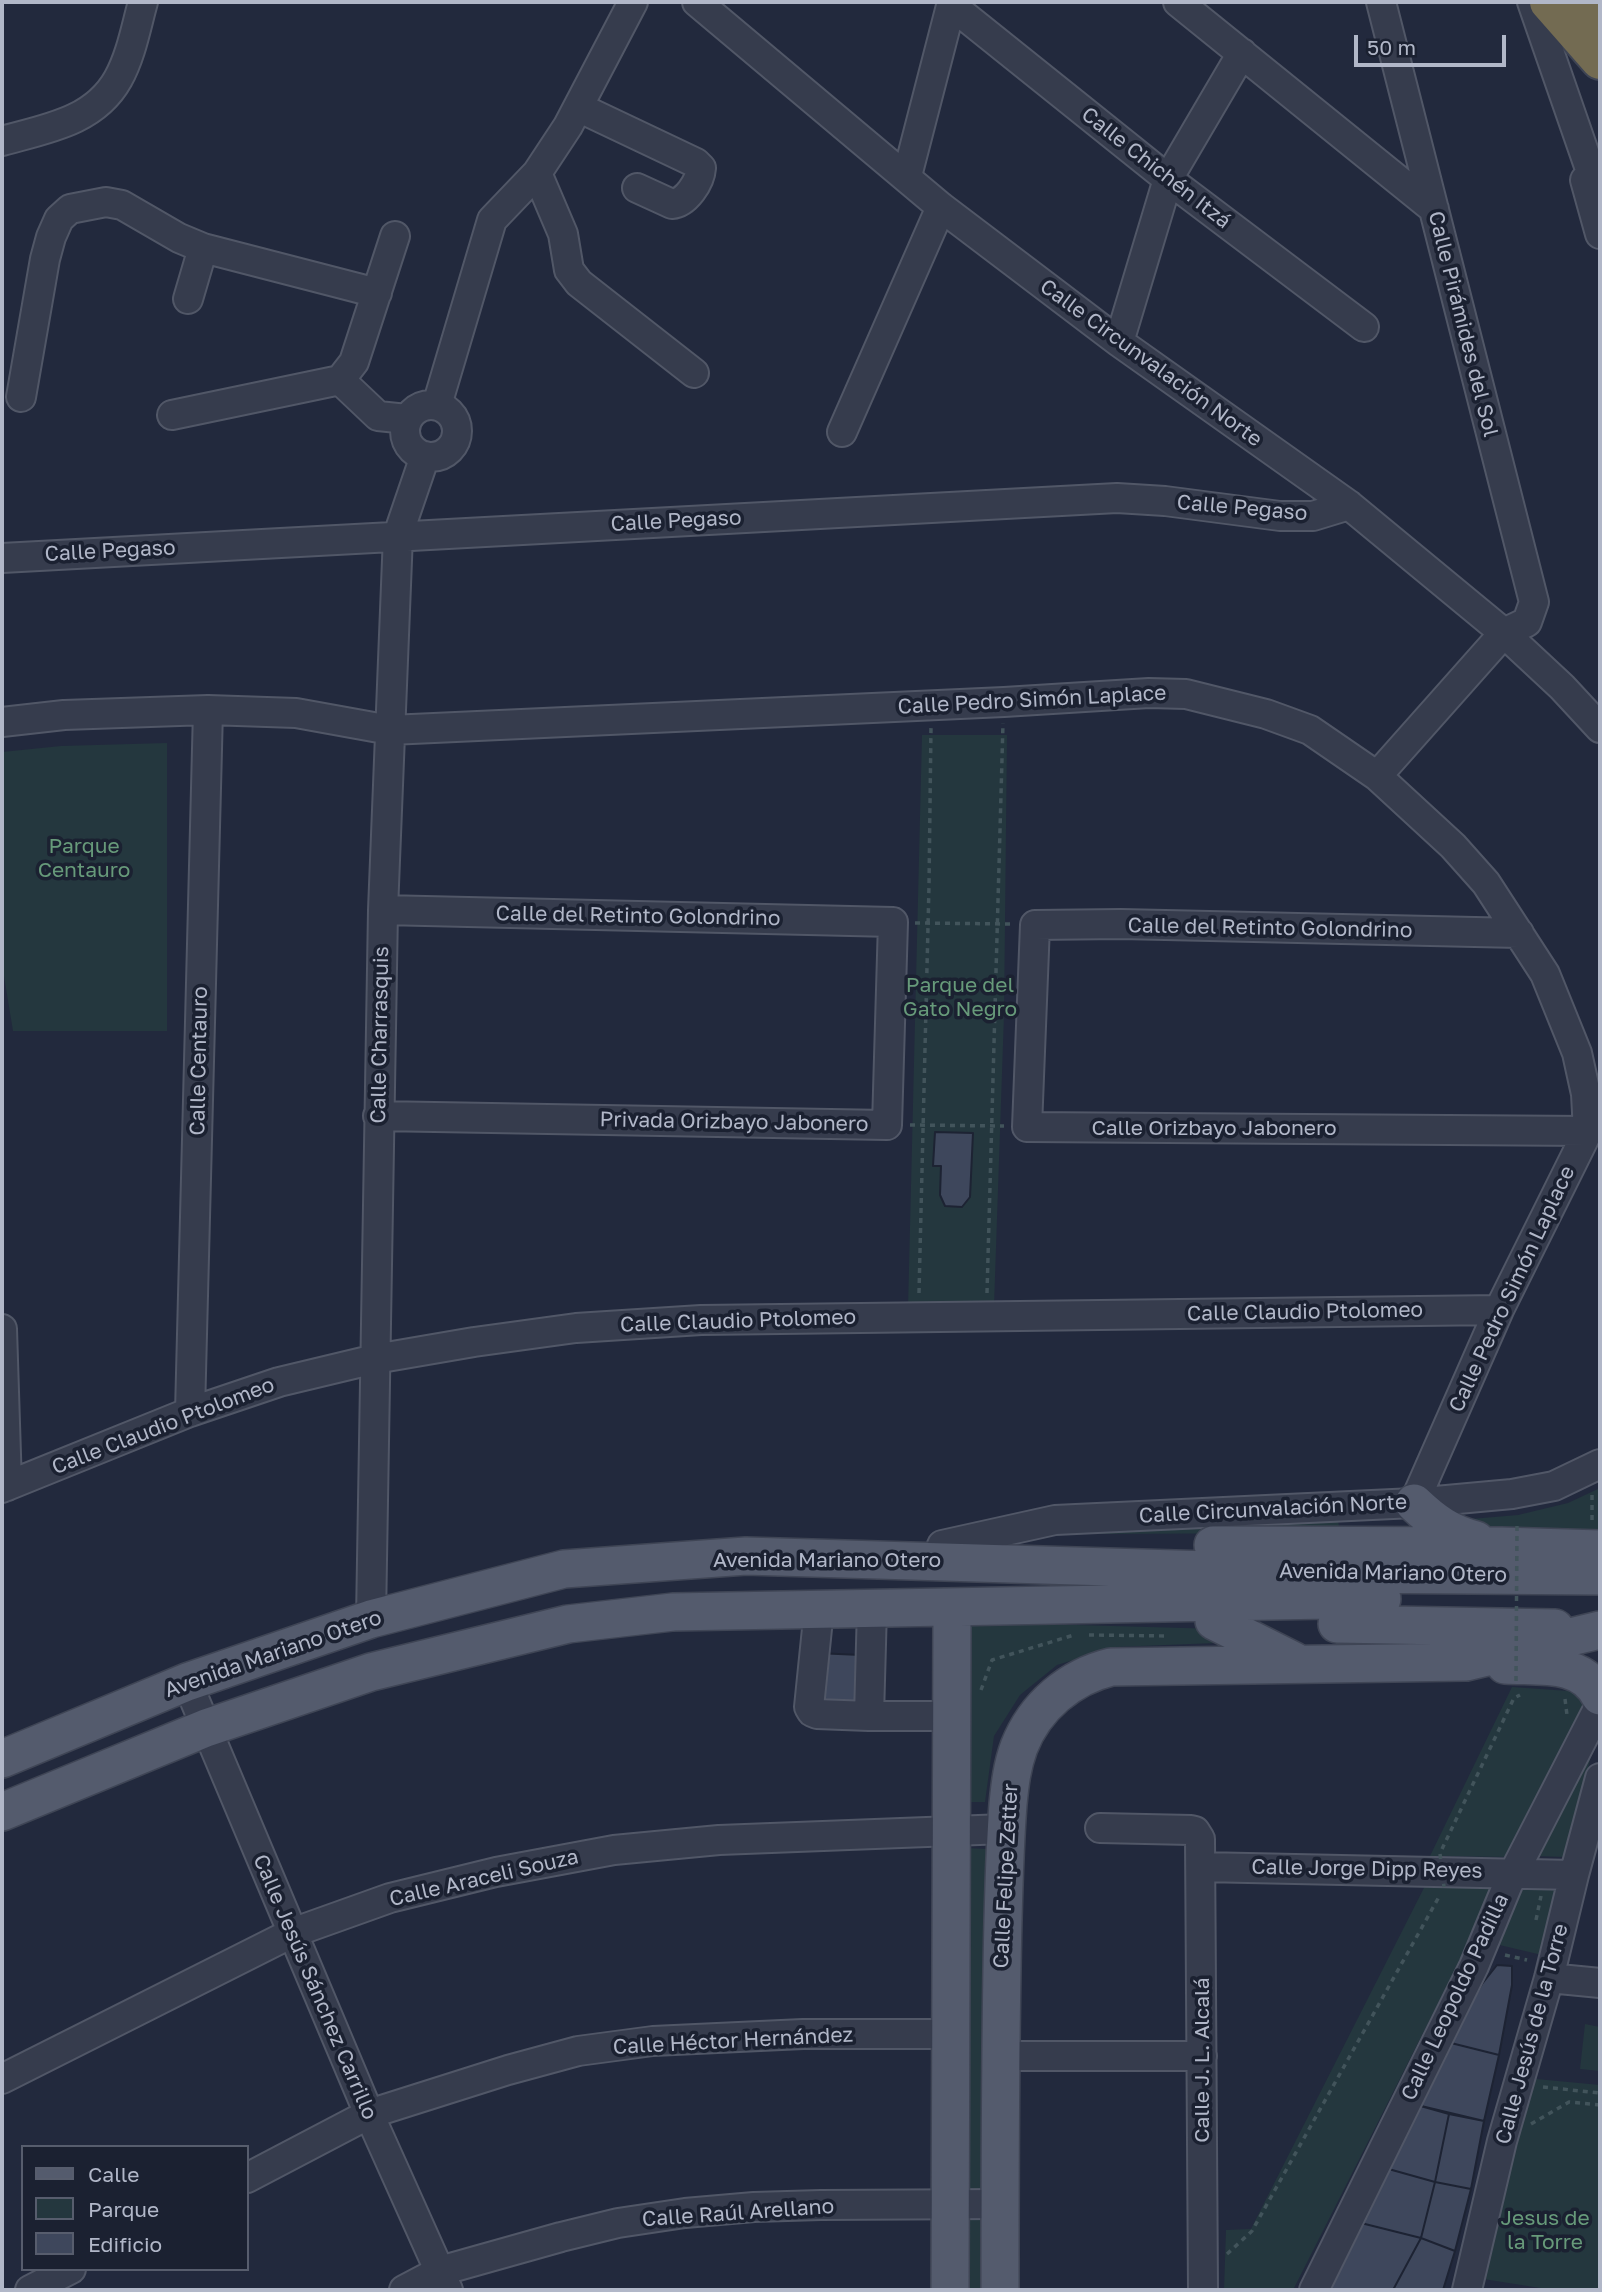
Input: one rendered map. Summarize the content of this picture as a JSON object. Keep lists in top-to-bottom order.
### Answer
{
  "streets": {
    "main road": ["Avenida Mariano Otero", "Calle Felipe Zetter"],
    "street": [
      "Calle Chichén Itzá",
      "Calle Pirámides del Sol",
      "Calle Circunvalación Norte",
      "Calle Pegaso",
      "Calle Pedro Simón Laplace",
      "Calle del Retinto Golondrino",
      "Calle Charrasquis",
      "Calle Centauro",
      "Privada Orizbayo Jabonero",
      "Calle Orizbayo Jabonero",
      "Calle Claudio Ptolomeo",
      "Calle Jorge Dipp Reyes",
      "Calle Araceli Souza",
      "Calle Jesús Sánchez Carrillo",
      "Calle Leopoldo Padilla",
      "Calle Jesús de la Torre",
      "Calle Héctor Hernández",
      "Calle J. L. Alcalá",
      "Calle Raúl Arellano"
    ]
  },
  "crossings": [
    ["Calle Pirámides del Sol", "Calle Circunvalación Norte"],
    ["Calle Pirámides del Sol", "Calle Pedro Simón Laplace"],
    ["Calle Circunvalación Norte", "Calle Pegaso"],
    ["Calle Circunvalación Norte", "Calle Pedro Simón Laplace"],
    ["Calle Pegaso", "Calle Charrasquis"],
    ["Calle Pedro Simón Laplace", "Calle del Retinto Golondrino"],
    ["Calle Pedro Simón Laplace", "Calle Charrasquis"],
    ["Calle Pedro Simón Laplace", "Calle Centauro"],
    ["Calle Pedro Simón Laplace", "Calle Orizbayo Jabonero"],
    ["Calle Pedro Simón Laplace", "Calle Claudio Ptolomeo"],
    ["Calle del Retinto Golondrino", "Calle Charrasquis"],
    ["Calle del Retinto Golondrino", "Privada Orizbayo Jabonero"],
    ["Calle Charrasquis", "Privada Orizbayo Jabonero"],
    ["Calle Charrasquis", "Calle Claudio Ptolomeo"],
    ["Calle Charrasquis", "Avenida Mariano Otero"],
    ["Calle Centauro", "Calle Claudio Ptolomeo"],
    ["Avenida Mariano Otero", "Calle Jesús Sánchez Carrillo"],
    ["Calle Jorge Dipp Reyes", "Calle Leopoldo Padilla"],
    ["Calle Jorge Dipp Reyes", "Calle Jesús de la Torre"],
    ["Calle Jorge Dipp Reyes", "Calle J. L. Alcalá"],
    ["Calle Felipe Zetter", "Calle Araceli Souza"],
    ["Calle Felipe Zetter", "Calle Raúl Arellano"],
    ["Calle Araceli Souza", "Calle Jesús Sánchez Carrillo"],
    ["Calle Jesús Sánchez Carrillo", "Calle Héctor Hernández"],
    ["Calle Jesús Sánchez Carrillo", "Calle Raúl Arellano"]
  ],
  "parks": ["Parque Centauro", "Parque del Gato Negro", "Jesus de la Torre"],
  "legend": ["Calle", "Parque", "Edificio"],
  "scale_bar": "50 m"
}
